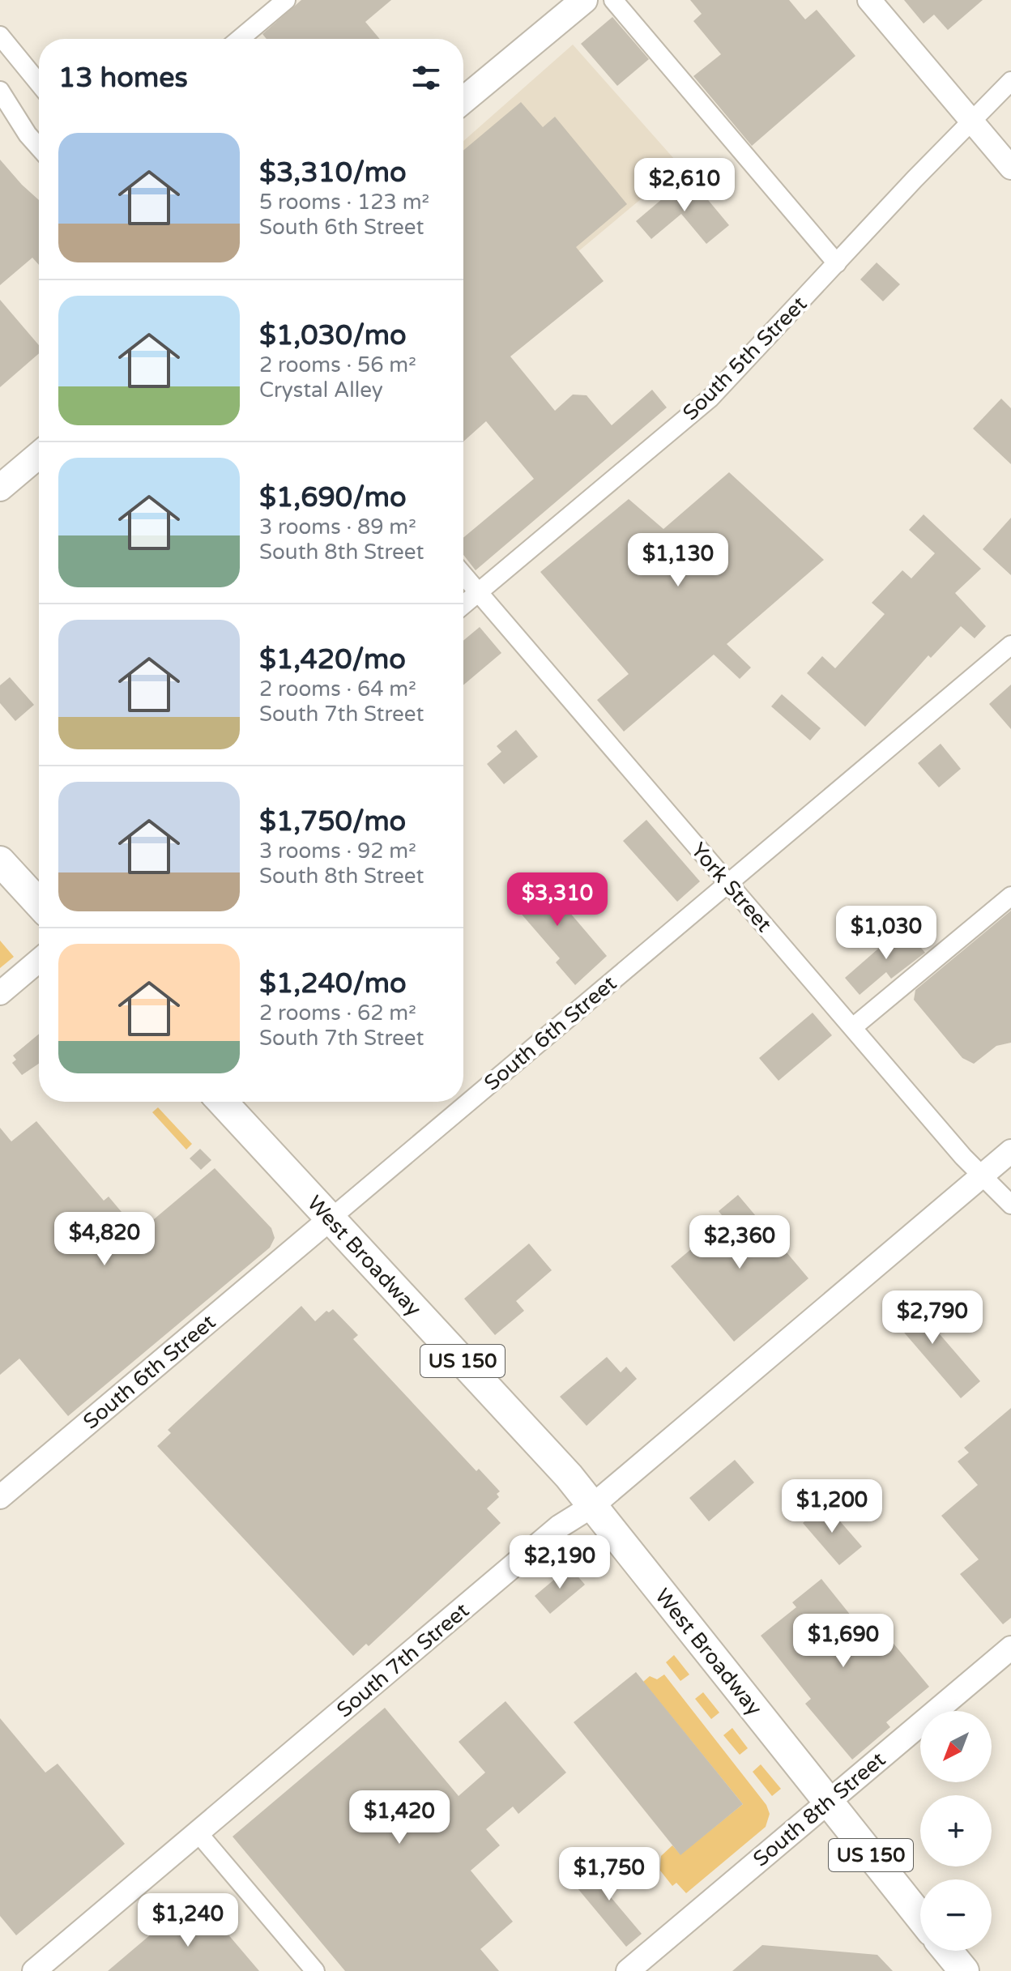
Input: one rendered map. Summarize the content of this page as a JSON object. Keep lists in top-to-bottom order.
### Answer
{
  "streets": {
    "main road": ["West Broadway", "US 150"],
    "street": [
      "South 5th Street",
      "York Street",
      "South 6th Street",
      "South 7th Street",
      "South 8th Street"
    ]
  },
  "crossings": [
    ["South 5th Street", "York Street"],
    ["York Street", "South 6th Street"],
    ["York Street", "South 7th Street"],
    ["South 6th Street", "West Broadway"],
    ["West Broadway", "South 7th Street"],
    ["West Broadway", "South 8th Street"]
  ],
  "north": "bottom left",
  "page": {
    "heading": "13 homes",
    "list": [
      {
        "name": "$3,310/mo",
        "note": "5 rooms · 123 m² · South 6th Street"
      },
      {
        "name": "$1,030/mo",
        "note": "2 rooms · 56 m² · Crystal Alley"
      },
      {
        "name": "$1,690/mo",
        "note": "3 rooms · 89 m² · South 8th Street"
      },
      {
        "name": "$1,420/mo",
        "note": "2 rooms · 64 m² · South 7th Street"
      },
      {
        "name": "$1,750/mo",
        "note": "3 rooms · 92 m² · South 8th Street"
      },
      {
        "name": "$1,240/mo",
        "note": "2 rooms · 62 m² · South 7th Street"
      }
    ],
    "price": [
      "$2,610",
      "$1,130",
      "$3,310",
      "$1,030",
      "$4,820",
      "$2,360",
      "$2,790",
      "$1,200",
      "$2,190",
      "$1,690",
      "$1,420",
      "$1,750",
      "$1,240"
    ],
    "map_buttons": ["+", "−"]
  }
}
